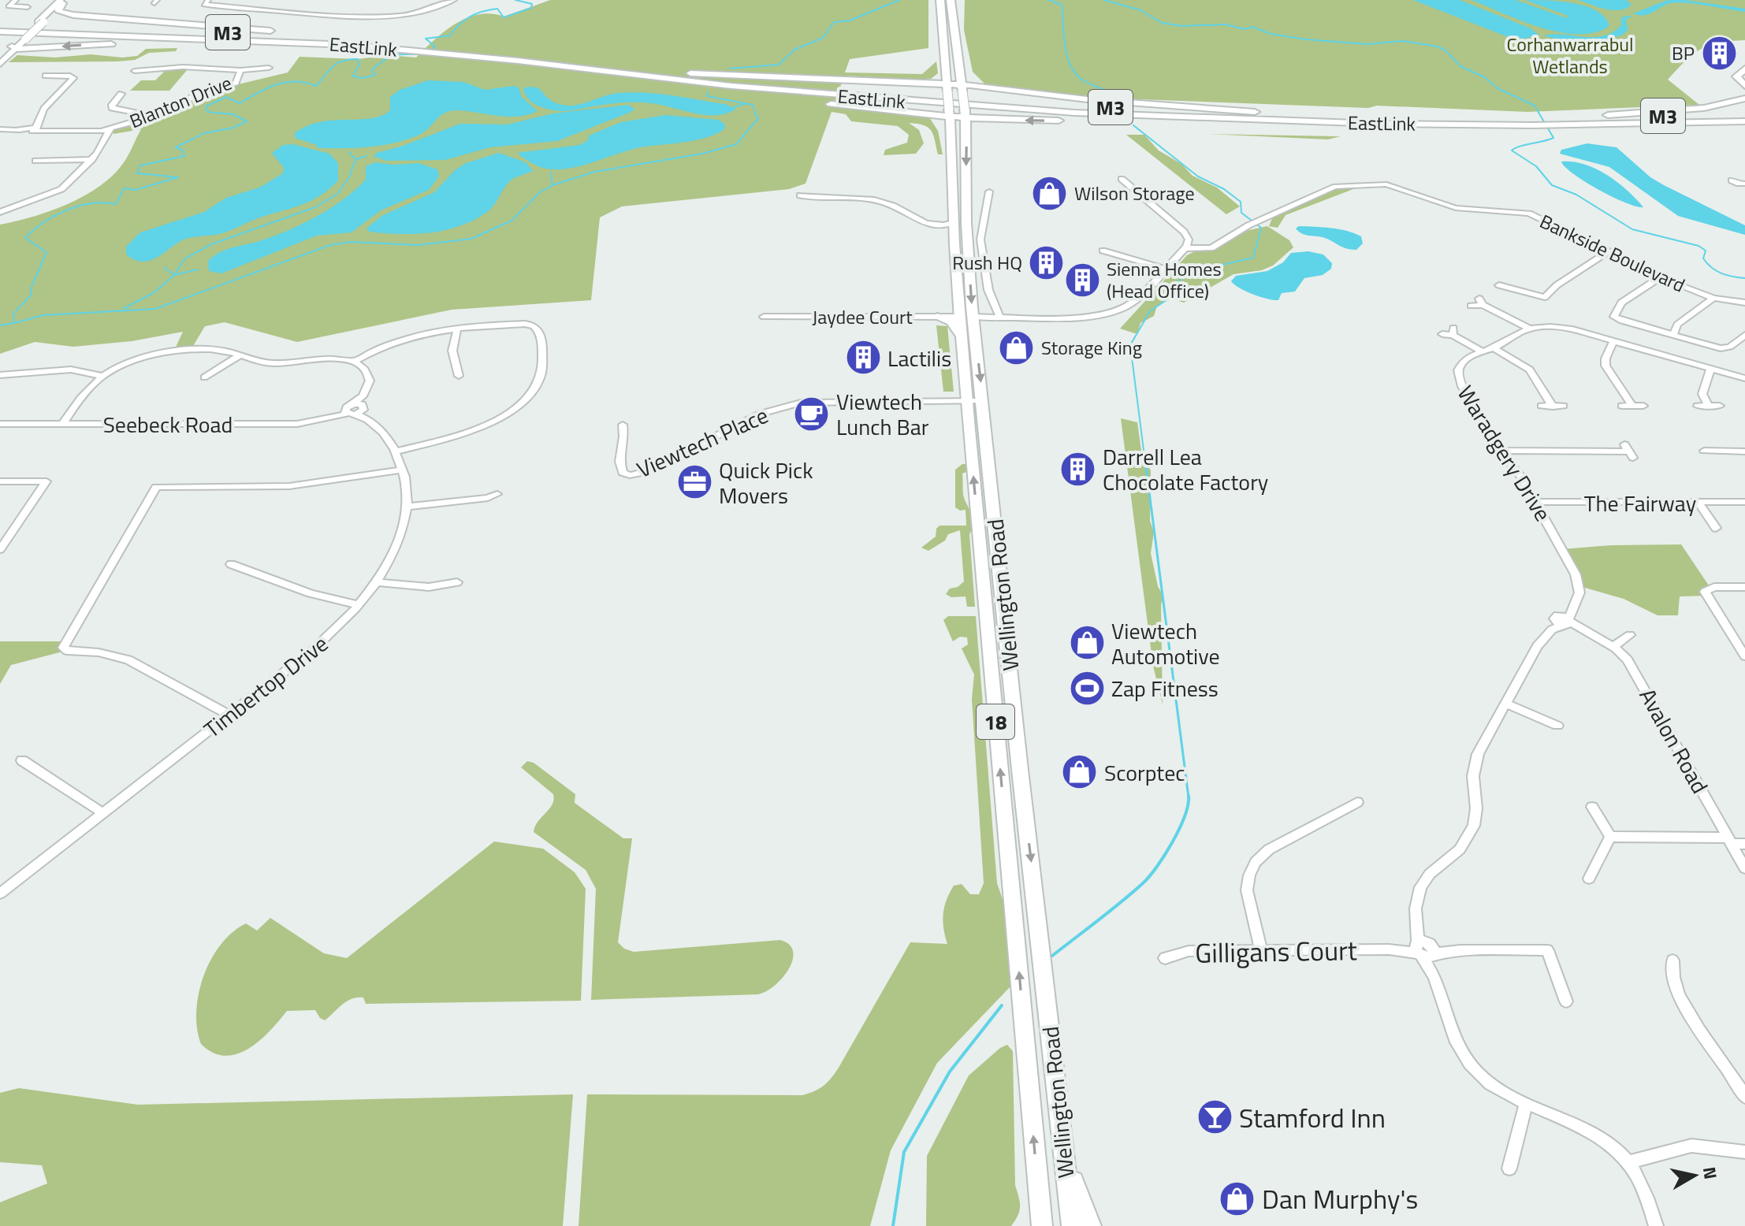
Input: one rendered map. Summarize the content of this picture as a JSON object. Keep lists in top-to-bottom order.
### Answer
{
  "streets": {
    "highway": [
      "M3",
      "EastLink",
      "Wellington Road",
      "18"
    ],
    "street": [
      "Blanton Drive",
      "Bankside Boulevard",
      "Jaydee Court",
      "Seebeck Road",
      "Viewtech Place",
      "Waradgery Drive",
      "The Fairway",
      "Timbertop Drive",
      "Avalon Road",
      "Gilligans Court"
    ]
  },
  "crossings": [
    ["Seebeck Road", "Timbertop Drive"],
    ["Viewtech Place", "Wellington Road"],
    ["Waradgery Drive", "The Fairway"],
    ["Waradgery Drive", "Avalon Road"],
    ["Waradgery Drive", "Gilligans Court"]
  ],
  "parks": ["Corhanwarrabul Wetlands"],
  "places": {
    "building": [
      "BP",
      "Rush HQ",
      "Sienna Homes (Head Office)",
      "Lactilis",
      "Darrell Lea Chocolate Factory"
    ],
    "shop": [
      "Wilson Storage",
      "Storage King",
      "Viewtech Automotive",
      "Scorptec",
      "Dan Murphy's"
    ],
    "cafe": ["Viewtech Lunch Bar"],
    "office": ["Quick Pick Movers"],
    "sports": ["Zap Fitness"],
    "bar": ["Stamford Inn"]
  },
  "north": "right"
}
